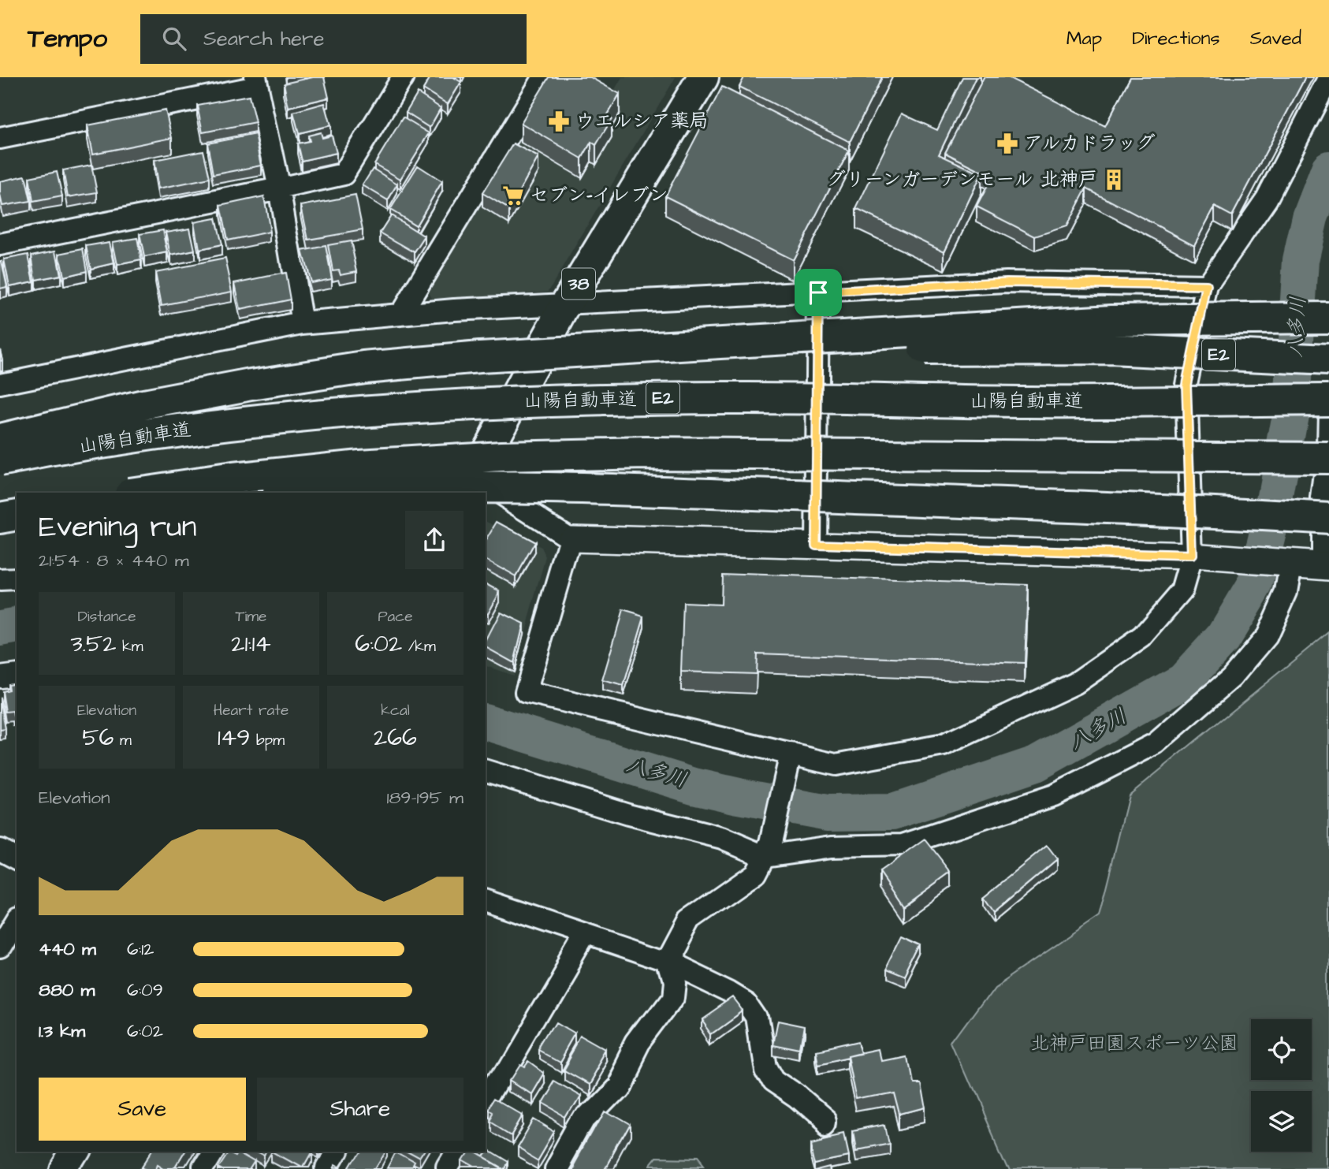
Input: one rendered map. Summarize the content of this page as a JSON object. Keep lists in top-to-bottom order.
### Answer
{
  "streets": {
    "main road": ["38", "E2", "山陽自動車道"]
  },
  "water": ["八多川"],
  "parks": ["北神戸田園スポーツ公園"],
  "places": {
    "pharmacy": ["ウエルシア薬局", "アルカドラッグ"],
    "building": ["グリーンガーデンモール 北神戸"],
    "supermarket": ["セブン-イレブン"]
  },
  "page": {
    "header": "Tempo",
    "search": "Search here",
    "nav": ["Map", "Directions", "Saved"],
    "heading": ["Evening run", "21:54 · 8 × 440 m"],
    "stats": [
      ["Distance", "3.52 km"],
      ["Time", "21:14"],
      ["Pace", "6:02 /km"],
      ["Elevation", "56 m"],
      ["Heart rate", "149 bpm"],
      ["kcal", "266"]
    ],
    "chart": ["Elevation", "189–195 m"],
    "list": [
      {
        "name": "440 m",
        "note": "6:12"
      },
      {
        "name": "880 m",
        "note": "6:09"
      },
      {
        "name": "1.3 km",
        "note": "6:02"
      }
    ],
    "buttons": ["Save", "Share"]
  }
}
